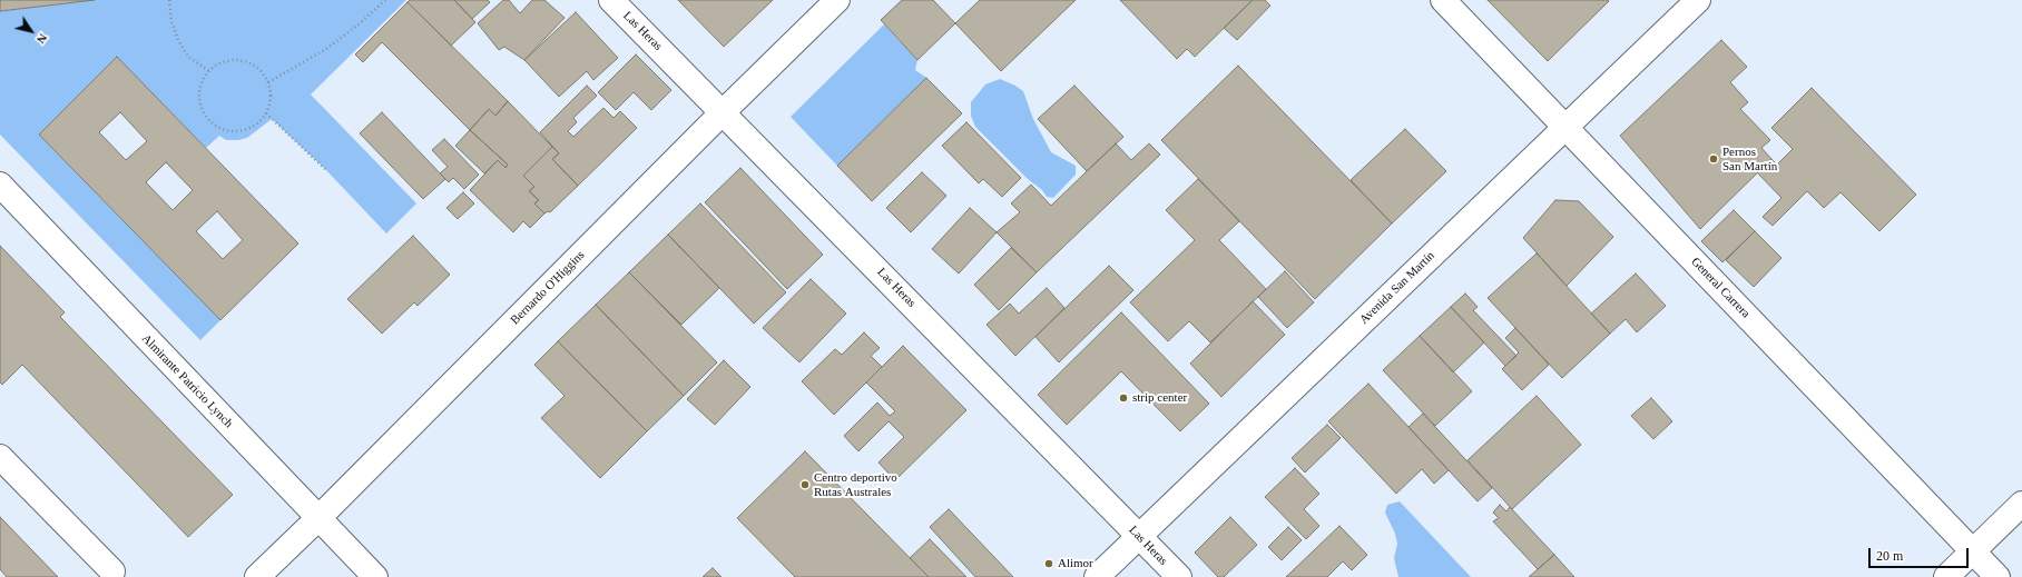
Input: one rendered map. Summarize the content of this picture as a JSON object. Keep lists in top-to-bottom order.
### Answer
{
  "streets": {
    "street": [
      "Las Heras",
      "Bernardo O'Higgins",
      "Avenida San Martín",
      "General Carrera",
      "Almirante Patricio Lynch"
    ]
  },
  "crossings": [
    ["Las Heras", "Bernardo O'Higgins"],
    ["Las Heras", "Avenida San Martín"],
    ["Bernardo O'Higgins", "Almirante Patricio Lynch"],
    ["Avenida San Martín", "General Carrera"]
  ],
  "places": [
    "Pernos San Martín",
    "strip center",
    "Centro deportivo Rutas Australes",
    "Alimor"
  ],
  "scale_bar": "20 m",
  "north": "bottom right"
}
